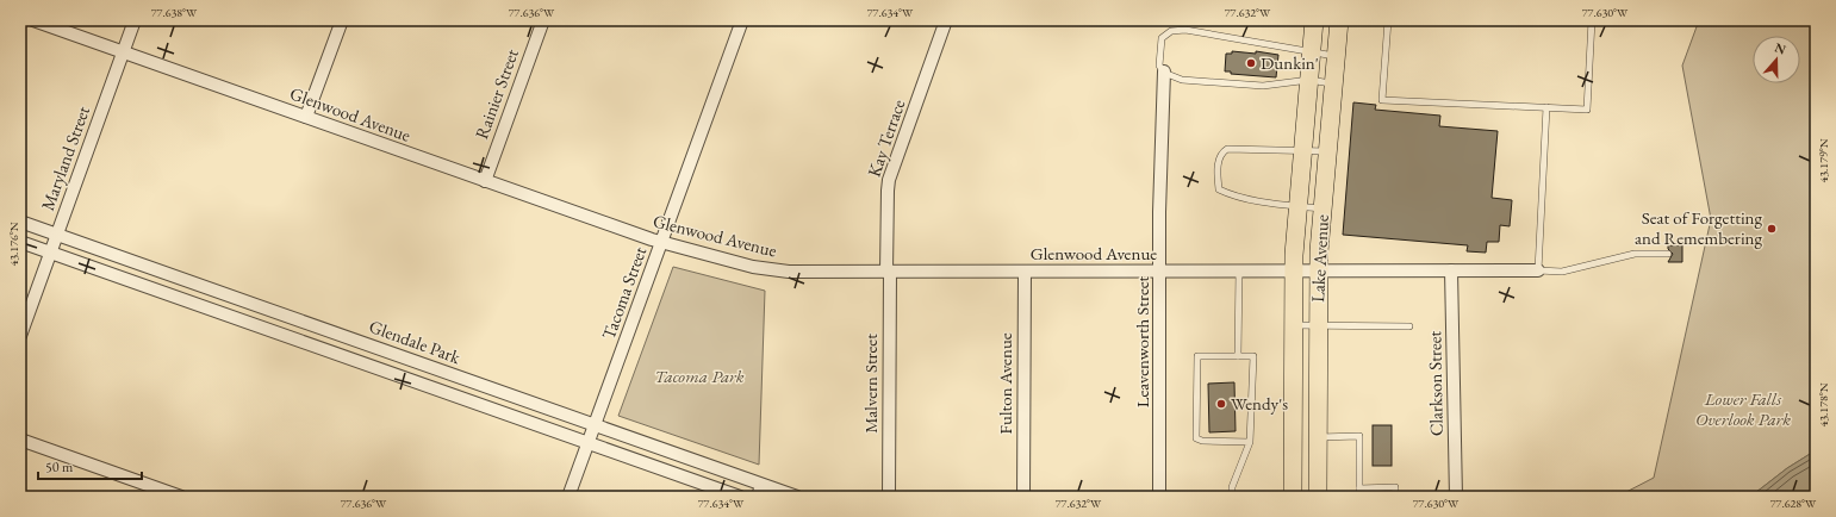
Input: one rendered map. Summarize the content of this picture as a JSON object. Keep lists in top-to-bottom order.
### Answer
{
  "streets": {
    "main road": ["Lake Avenue"],
    "street": [
      "Rainier Street",
      "Glenwood Avenue",
      "Kay Terrace",
      "Maryland Street",
      "Tacoma Street",
      "Glendale Park",
      "Leavenworth Street",
      "Malvern Street",
      "Fulton Avenue",
      "Clarkson Street"
    ]
  },
  "crossings": [
    ["Rainier Street", "Glenwood Avenue"],
    ["Glenwood Avenue", "Kay Terrace"],
    ["Glenwood Avenue", "Maryland Street"],
    ["Glenwood Avenue", "Lake Avenue"],
    ["Glenwood Avenue", "Tacoma Street"],
    ["Glenwood Avenue", "Leavenworth Street"],
    ["Glenwood Avenue", "Malvern Street"],
    ["Glenwood Avenue", "Fulton Avenue"],
    ["Glenwood Avenue", "Clarkson Street"],
    ["Kay Terrace", "Malvern Street"],
    ["Maryland Street", "Glendale Park"],
    ["Tacoma Street", "Glendale Park"]
  ],
  "parks": ["Tacoma Park", "Lower Falls Overlook Park"],
  "places": ["Dunkin'", "Seat of Forgetting and Remembering", "Wendy's"],
  "scale_bar": "50 m",
  "north": "top",
  "coordinates": [
    "77.638°W",
    "77.636°W",
    "77.634°W",
    "77.632°W",
    "77.630°W",
    "43.179°N",
    "43.176°N",
    "43.178°N",
    "77.628°W"
  ]
}
